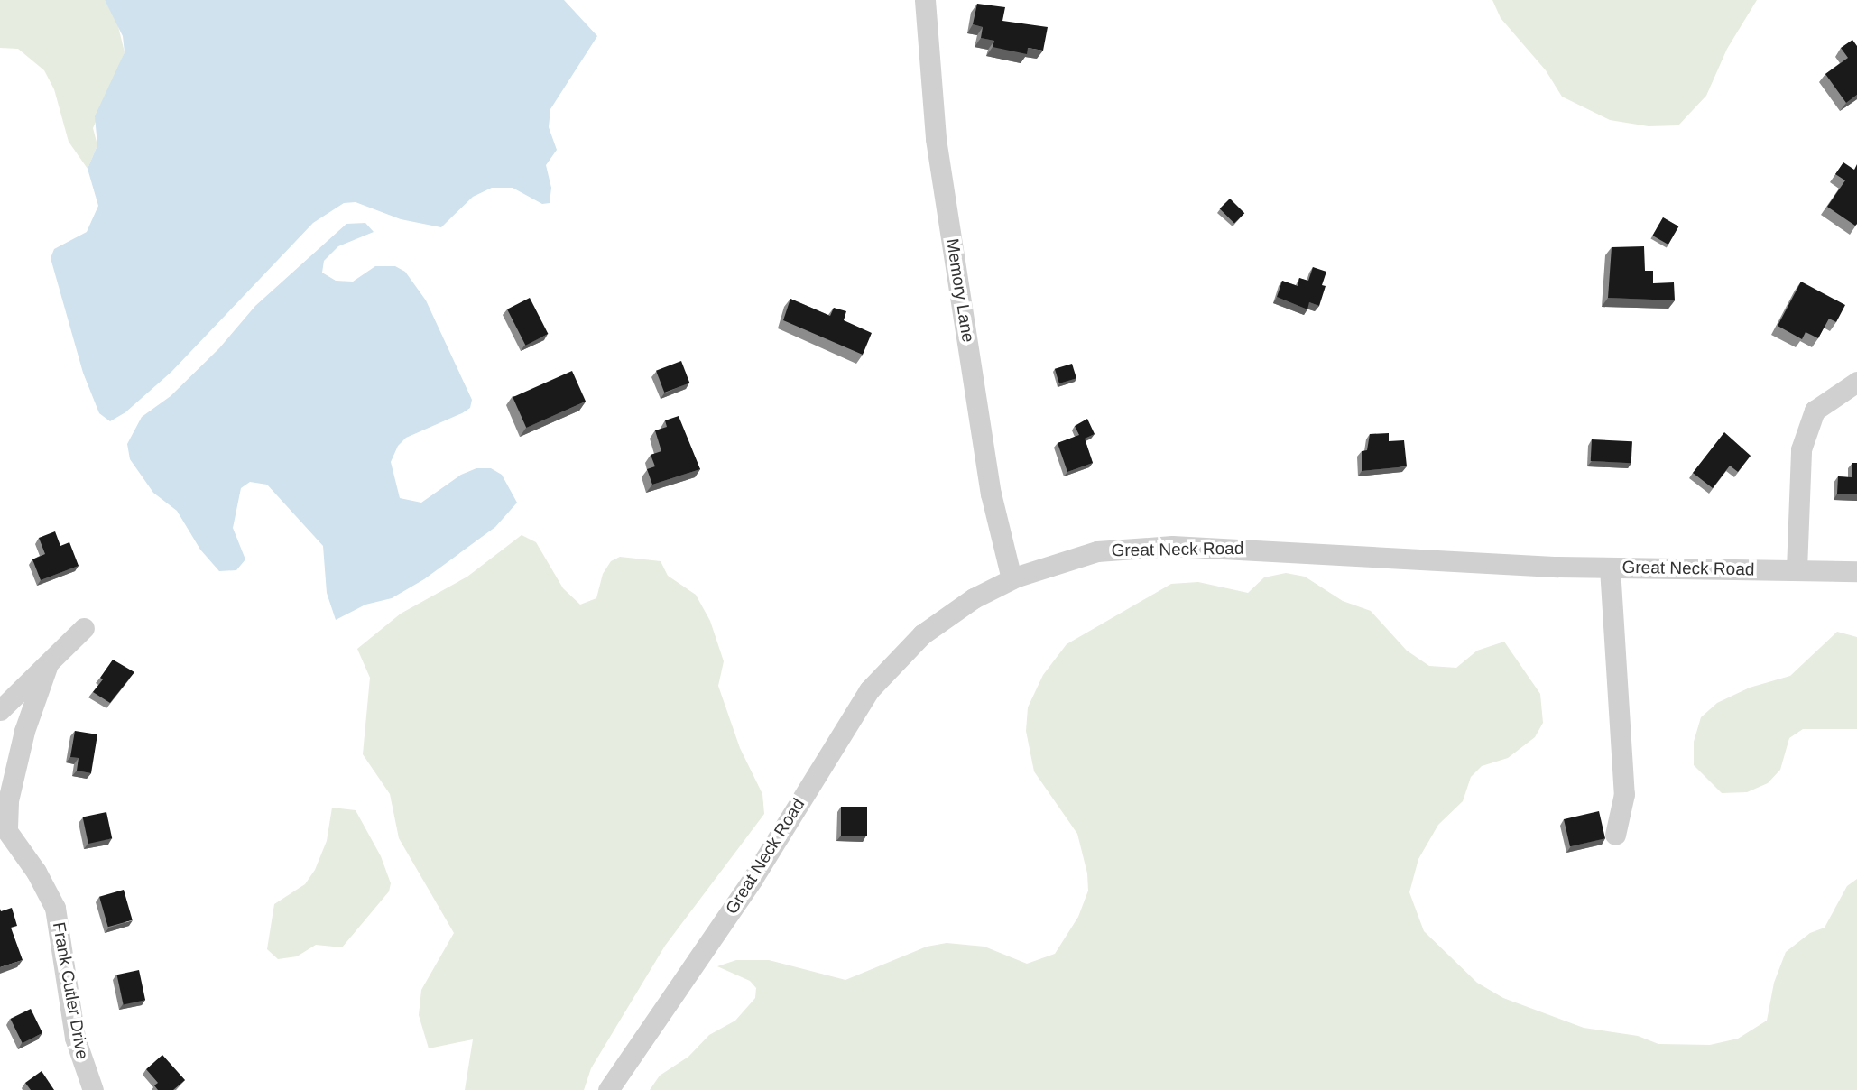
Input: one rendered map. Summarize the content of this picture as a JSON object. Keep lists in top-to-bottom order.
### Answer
{
  "streets": {
    "street": ["Memory Lane", "Great Neck Road", "Frank Cutler Drive"]
  },
  "crossings": [
    ["Memory Lane", "Great Neck Road"]
  ]
}
